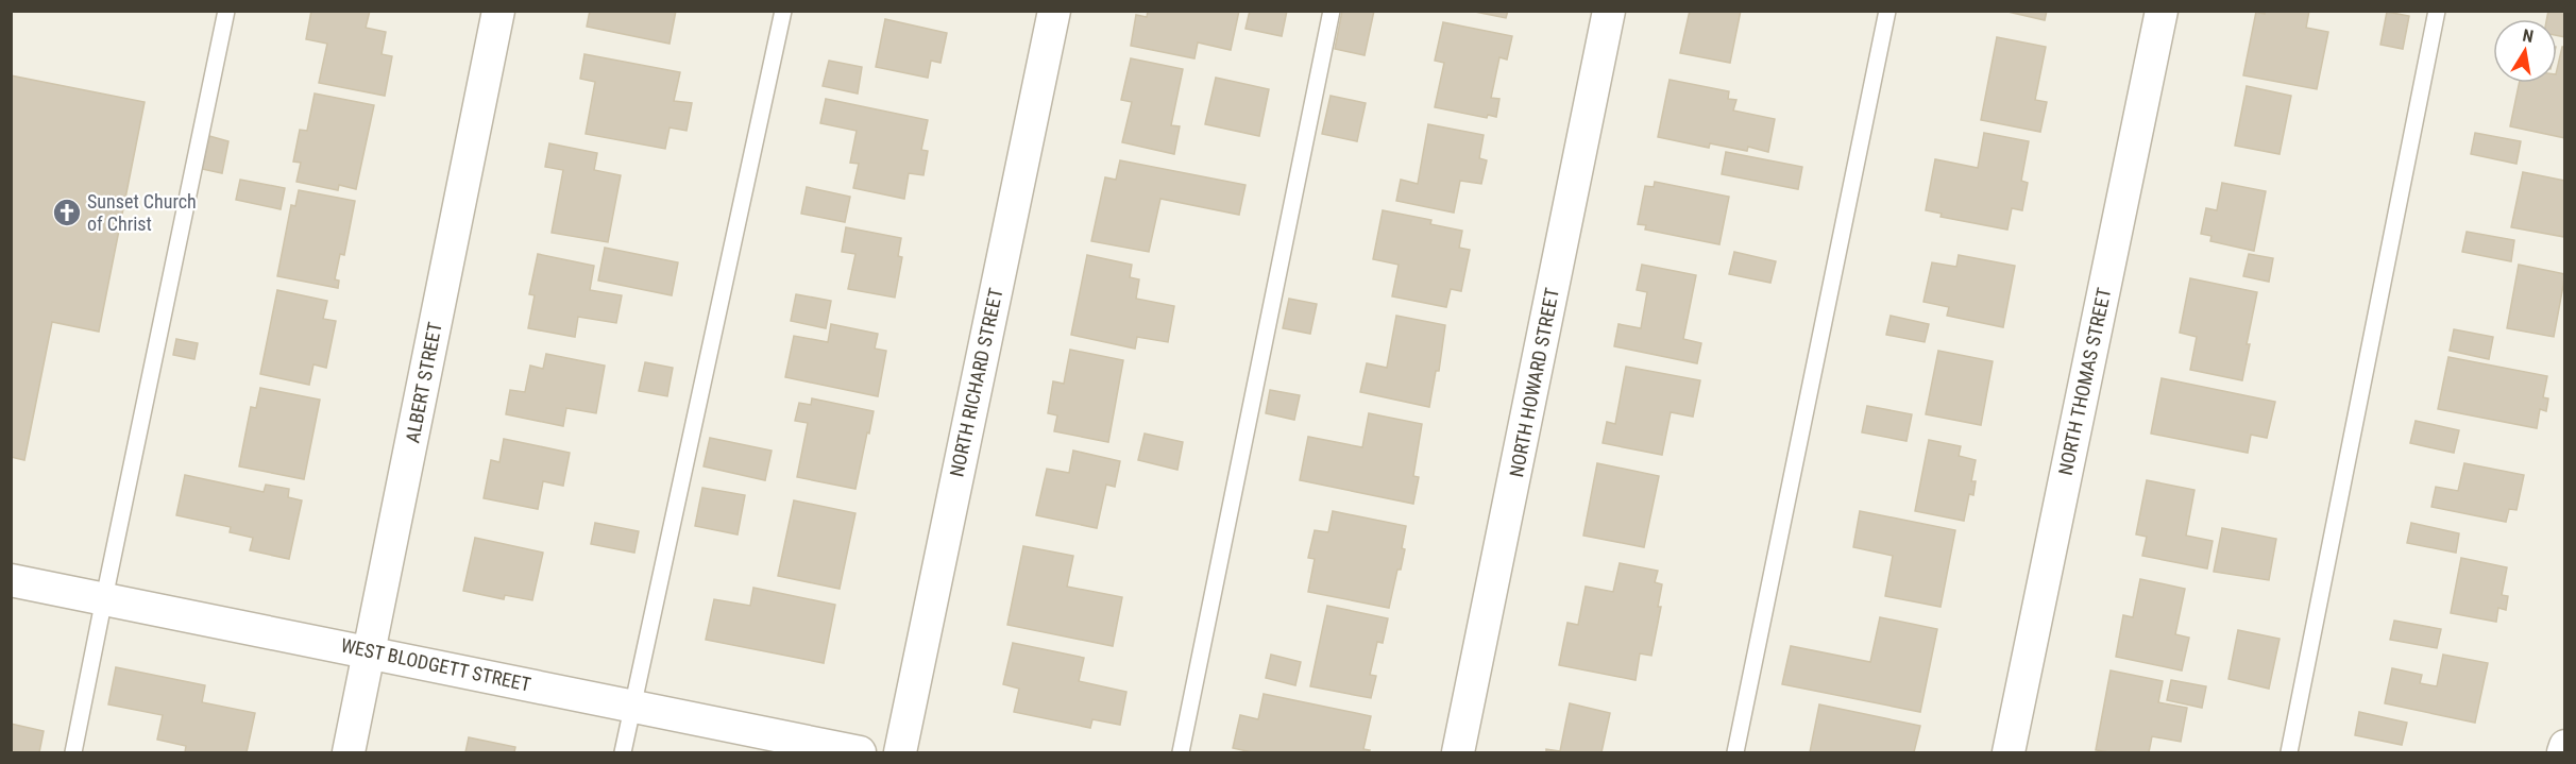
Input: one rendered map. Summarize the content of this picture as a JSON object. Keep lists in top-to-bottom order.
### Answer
{
  "streets": {
    "street": [
      "NORTH THOMAS STREET",
      "ALBERT STREET",
      "NORTH RICHARD STREET",
      "NORTH HOWARD STREET",
      "WEST BLODGETT STREET"
    ]
  },
  "crossings": [
    ["ALBERT STREET", "WEST BLODGETT STREET"]
  ],
  "places": {
    "church": ["Sunset Church of Christ"]
  },
  "north": "top"
}
